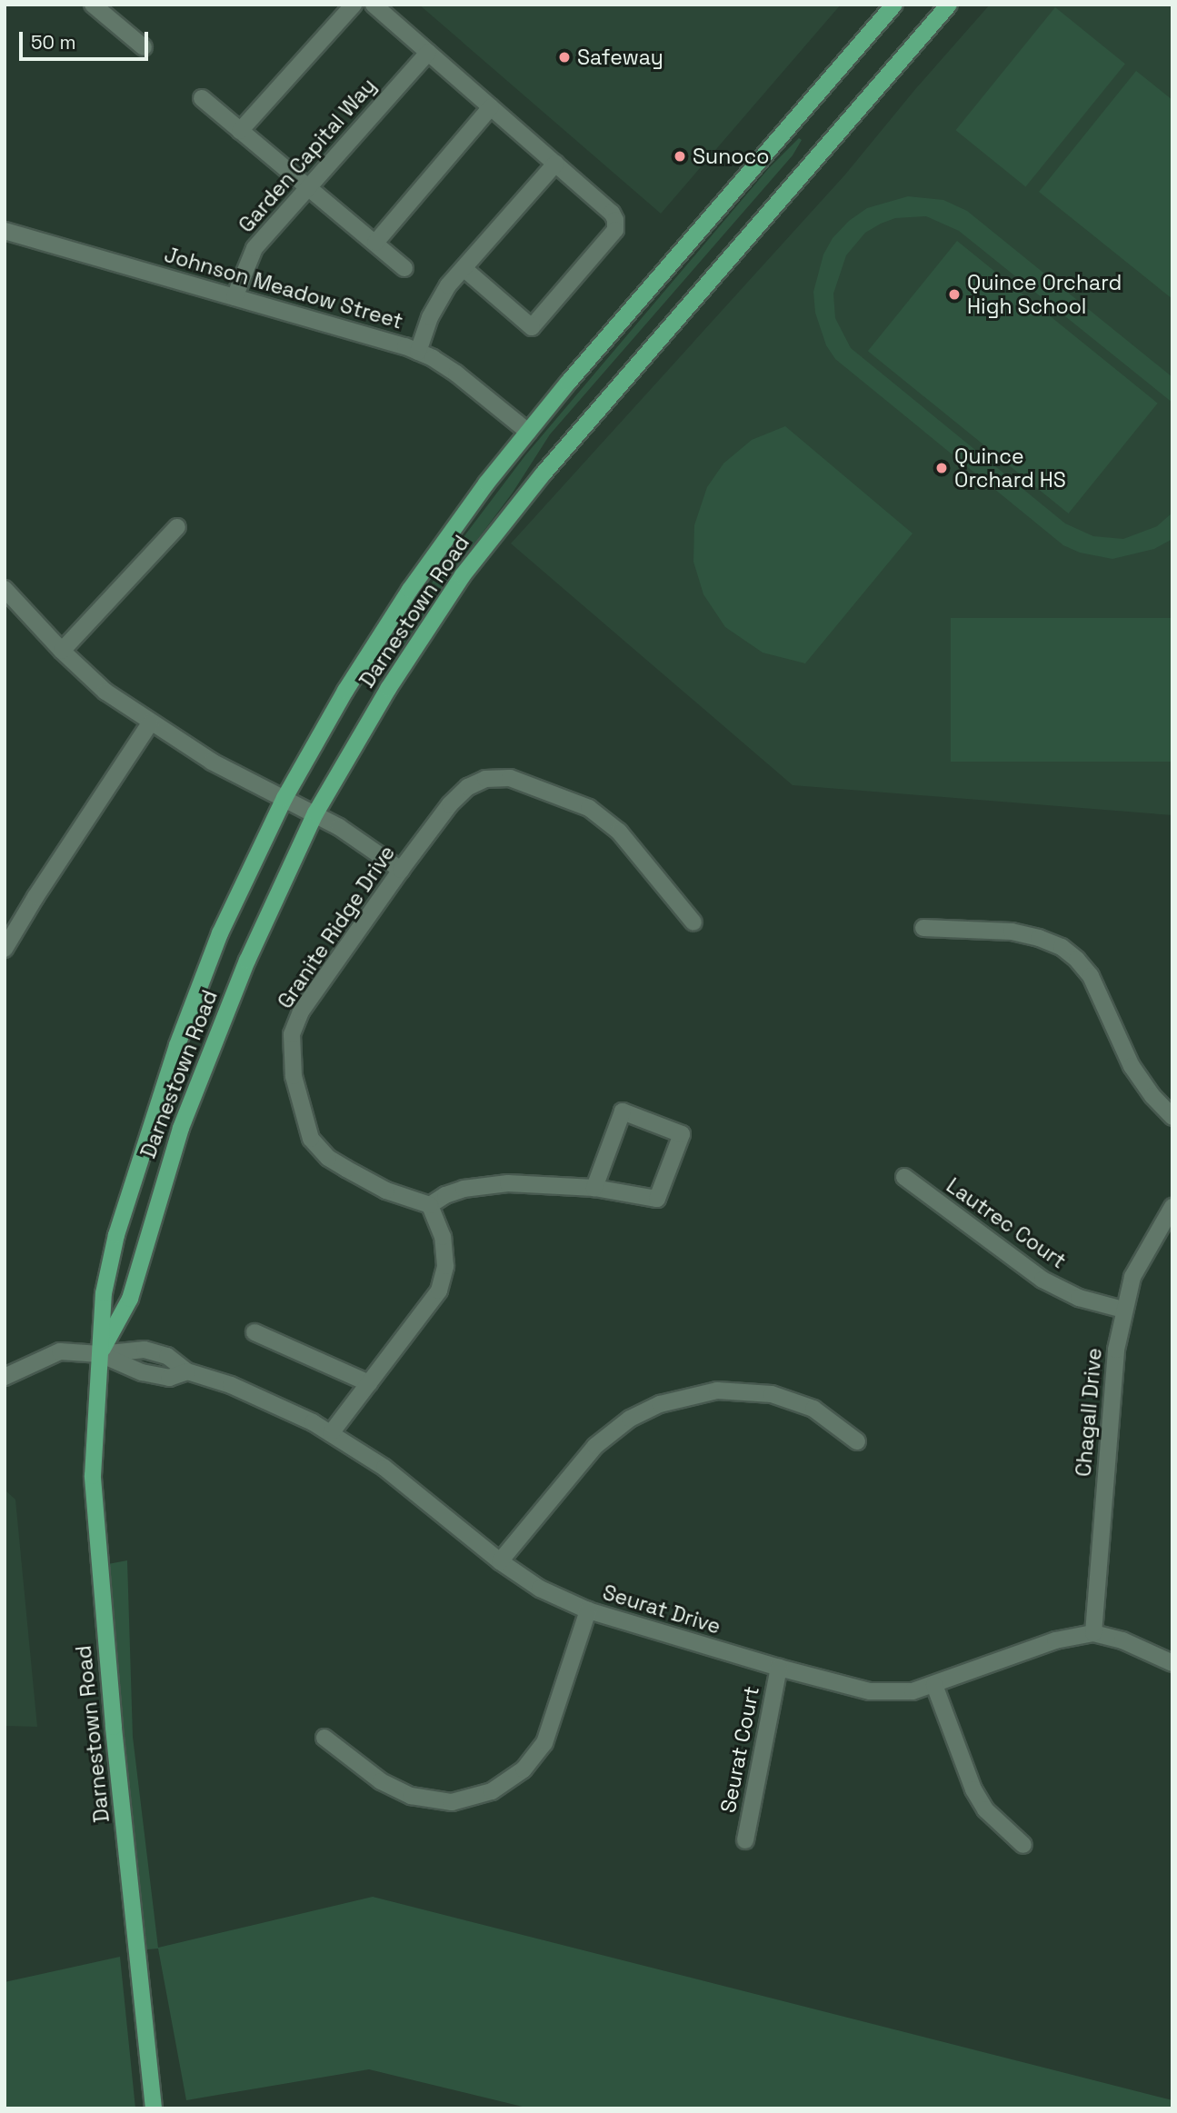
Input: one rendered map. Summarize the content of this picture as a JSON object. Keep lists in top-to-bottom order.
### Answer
{
  "streets": {
    "main road": ["Darnestown Road"],
    "street": [
      "Garden Capital Way",
      "Johnson Meadow Street",
      "Granite Ridge Drive",
      "Lautrec Court",
      "Chagall Drive",
      "Seurat Drive",
      "Seurat Court"
    ]
  },
  "crossings": [
    ["Garden Capital Way", "Johnson Meadow Street"],
    ["Johnson Meadow Street", "Darnestown Road"],
    ["Darnestown Road", "Seurat Drive"],
    ["Lautrec Court", "Chagall Drive"],
    ["Chagall Drive", "Seurat Drive"],
    ["Seurat Drive", "Seurat Court"]
  ],
  "places": [
    "Safeway",
    "Sunoco",
    "Quince Orchard High School",
    "Quince Orchard HS"
  ],
  "scale_bar": "50 m"
}
